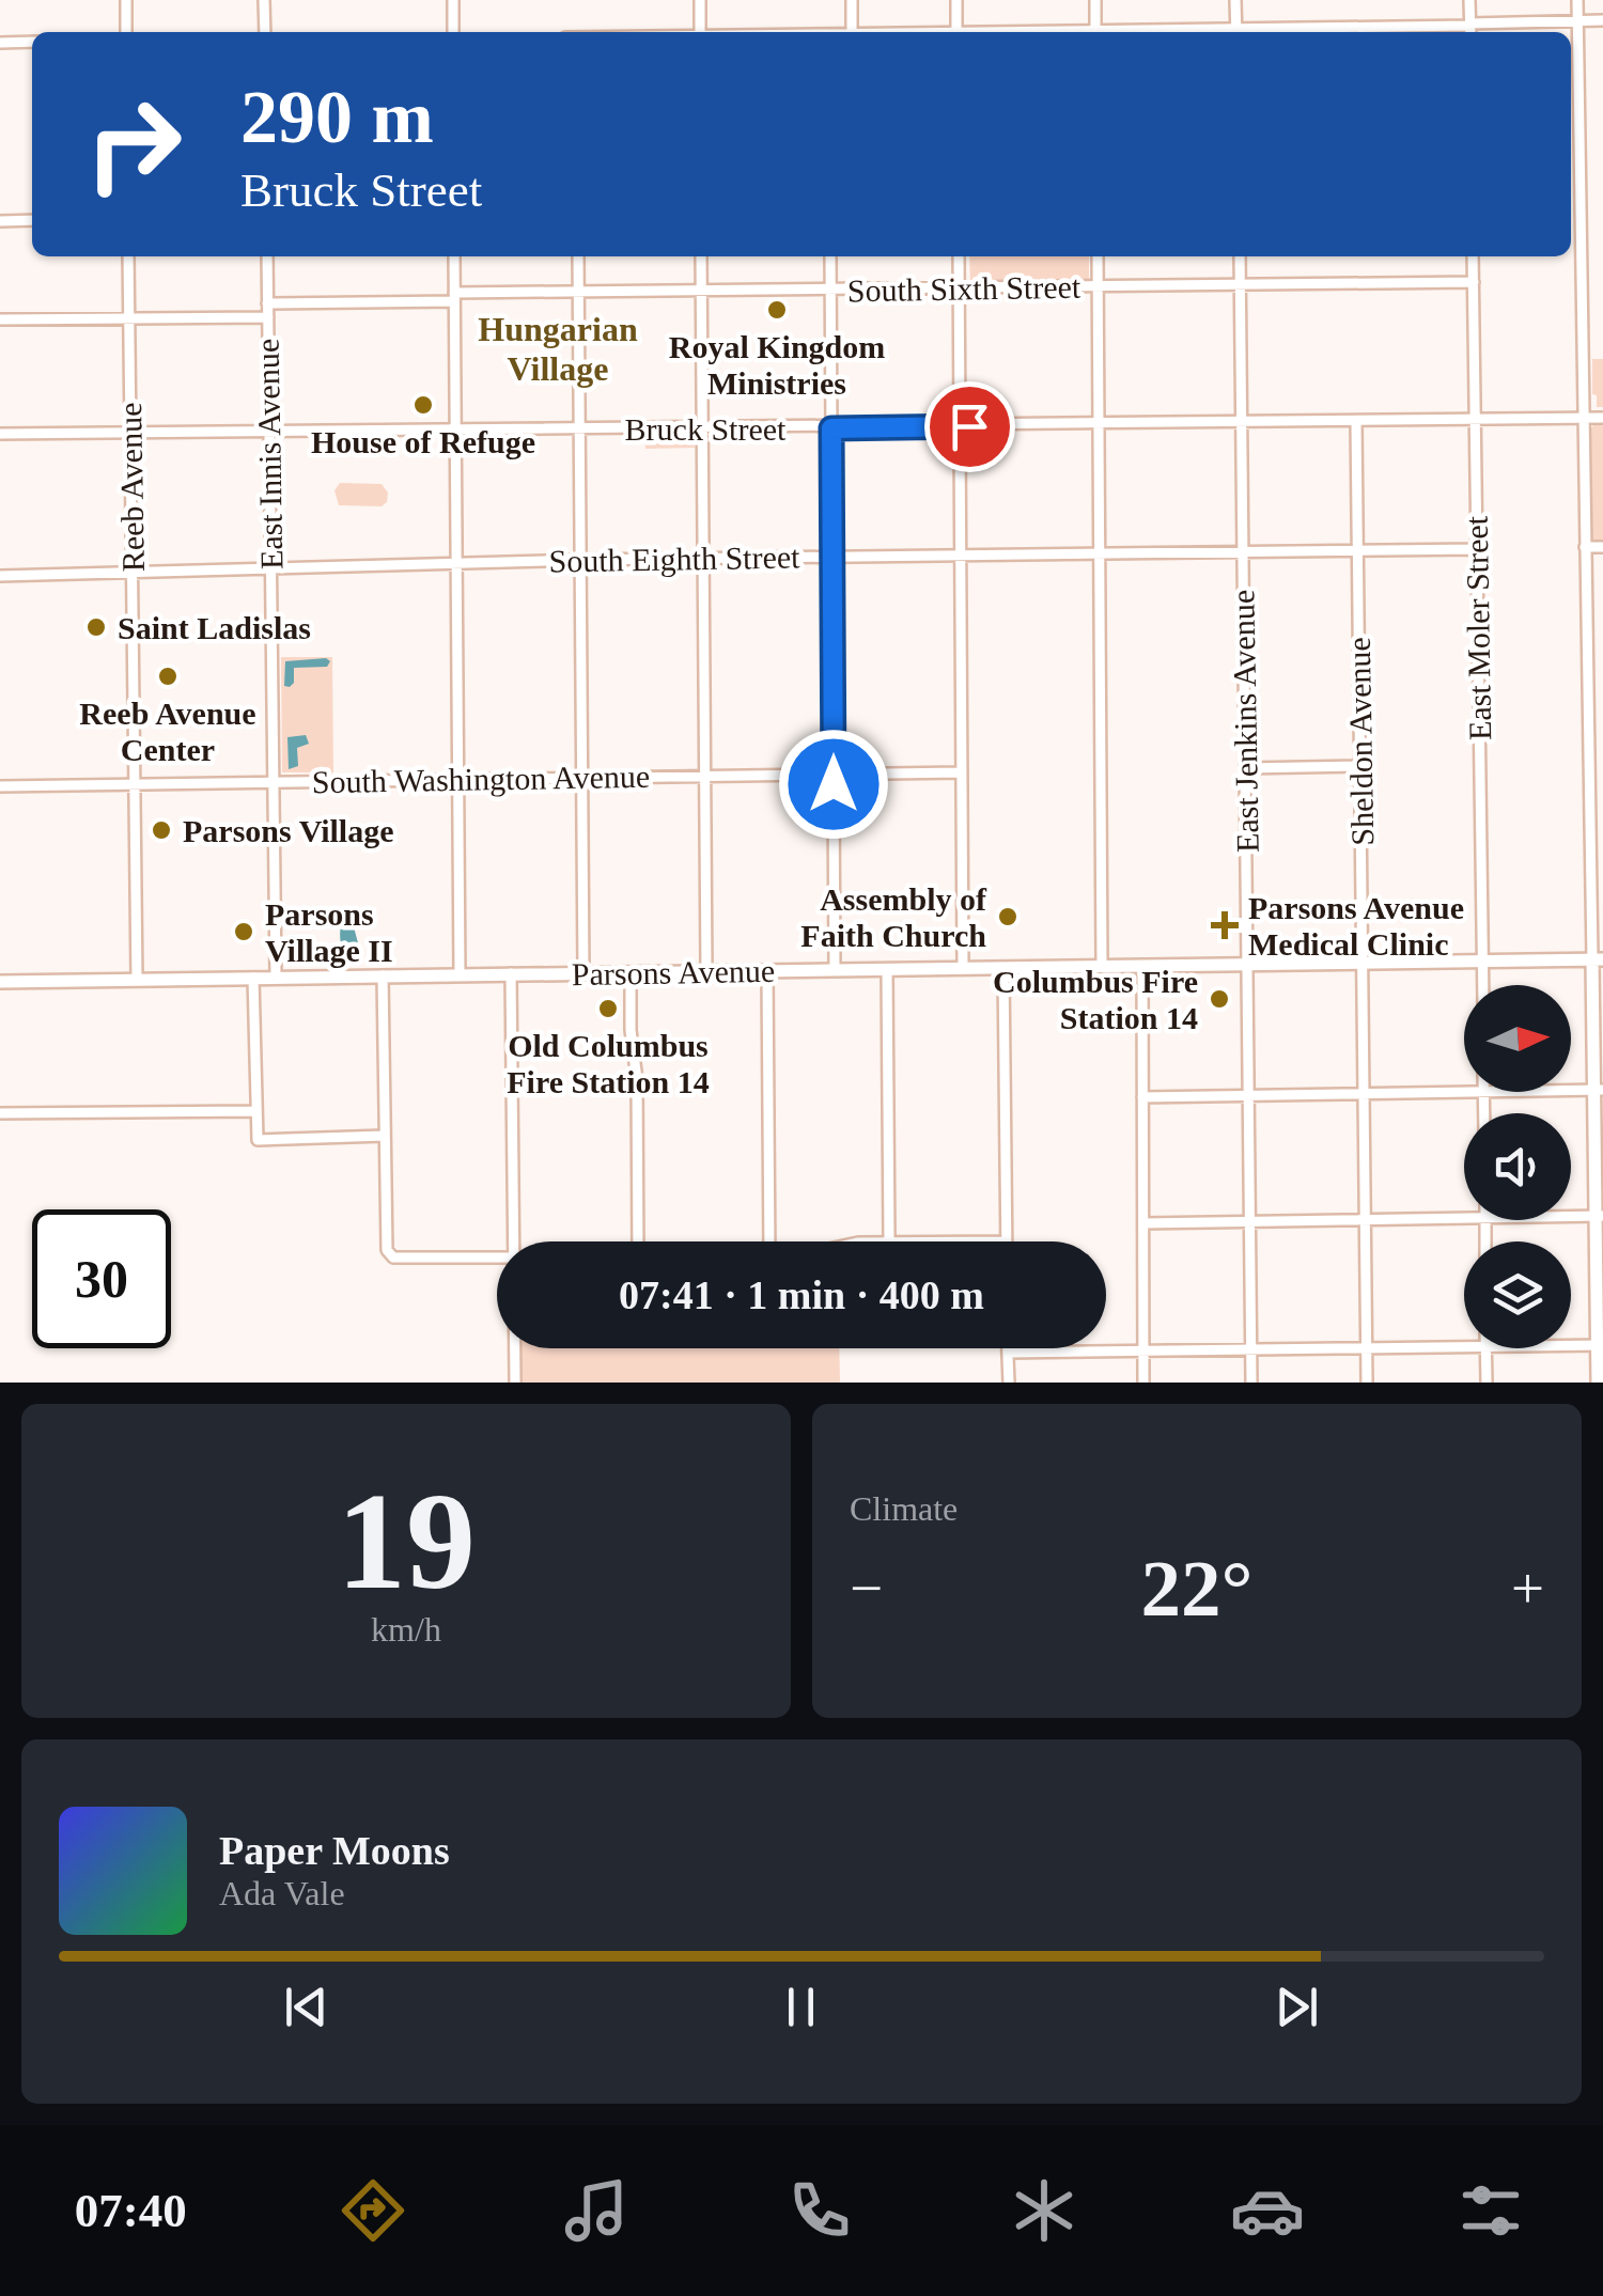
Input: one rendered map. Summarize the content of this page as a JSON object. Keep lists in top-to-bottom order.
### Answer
{
  "streets": {
    "main road": ["Parsons Avenue"],
    "street": [
      "South Sixth Street",
      "Bruck Street",
      "East Innis Avenue",
      "Reeb Avenue",
      "South Eighth Street",
      "East Moler Street",
      "East Jenkins Avenue",
      "Sheldon Avenue",
      "South Washington Avenue"
    ]
  },
  "crossings": [
    ["South Sixth Street", "East Innis Avenue"],
    ["South Sixth Street", "East Moler Street"],
    ["South Sixth Street", "East Jenkins Avenue"],
    ["Bruck Street", "East Innis Avenue"],
    ["Bruck Street", "Reeb Avenue"],
    ["Bruck Street", "East Moler Street"],
    ["Bruck Street", "East Jenkins Avenue"],
    ["Bruck Street", "Sheldon Avenue"],
    ["East Innis Avenue", "South Eighth Street"],
    ["East Innis Avenue", "South Washington Avenue"],
    ["East Innis Avenue", "Parsons Avenue"],
    ["Reeb Avenue", "South Eighth Street"],
    ["Reeb Avenue", "South Washington Avenue"],
    ["Reeb Avenue", "Parsons Avenue"],
    ["South Eighth Street", "East Moler Street"],
    ["South Eighth Street", "East Jenkins Avenue"],
    ["South Eighth Street", "Sheldon Avenue"],
    ["East Moler Street", "Parsons Avenue"],
    ["East Jenkins Avenue", "Parsons Avenue"],
    ["Sheldon Avenue", "Parsons Avenue"]
  ],
  "districts": ["Hungarian Village"],
  "places": {
    "other": [
      "Royal Kingdom Ministries",
      "House of Refuge",
      "Saint Ladislas",
      "Reeb Avenue Center",
      "Parsons Village",
      "Assembly of Faith Church",
      "Parsons Village II",
      "Columbus Fire Station 14",
      "Old Columbus Fire Station 14"
    ],
    "health": ["Parsons Avenue Medical Clinic"]
  },
  "north": "right",
  "page": {
    "turn": ["290 m", "Bruck Street"],
    "limit": "30",
    "trip": "07:41 · 1 min · 400 m",
    "tile": [
      ["19", "km/h"],
      "Climate"
    ],
    "heat": ["−", "22°", "+"],
    "song": ["Paper Moons", "Ada Vale"],
    "tabs": "07:40"
  }
}
